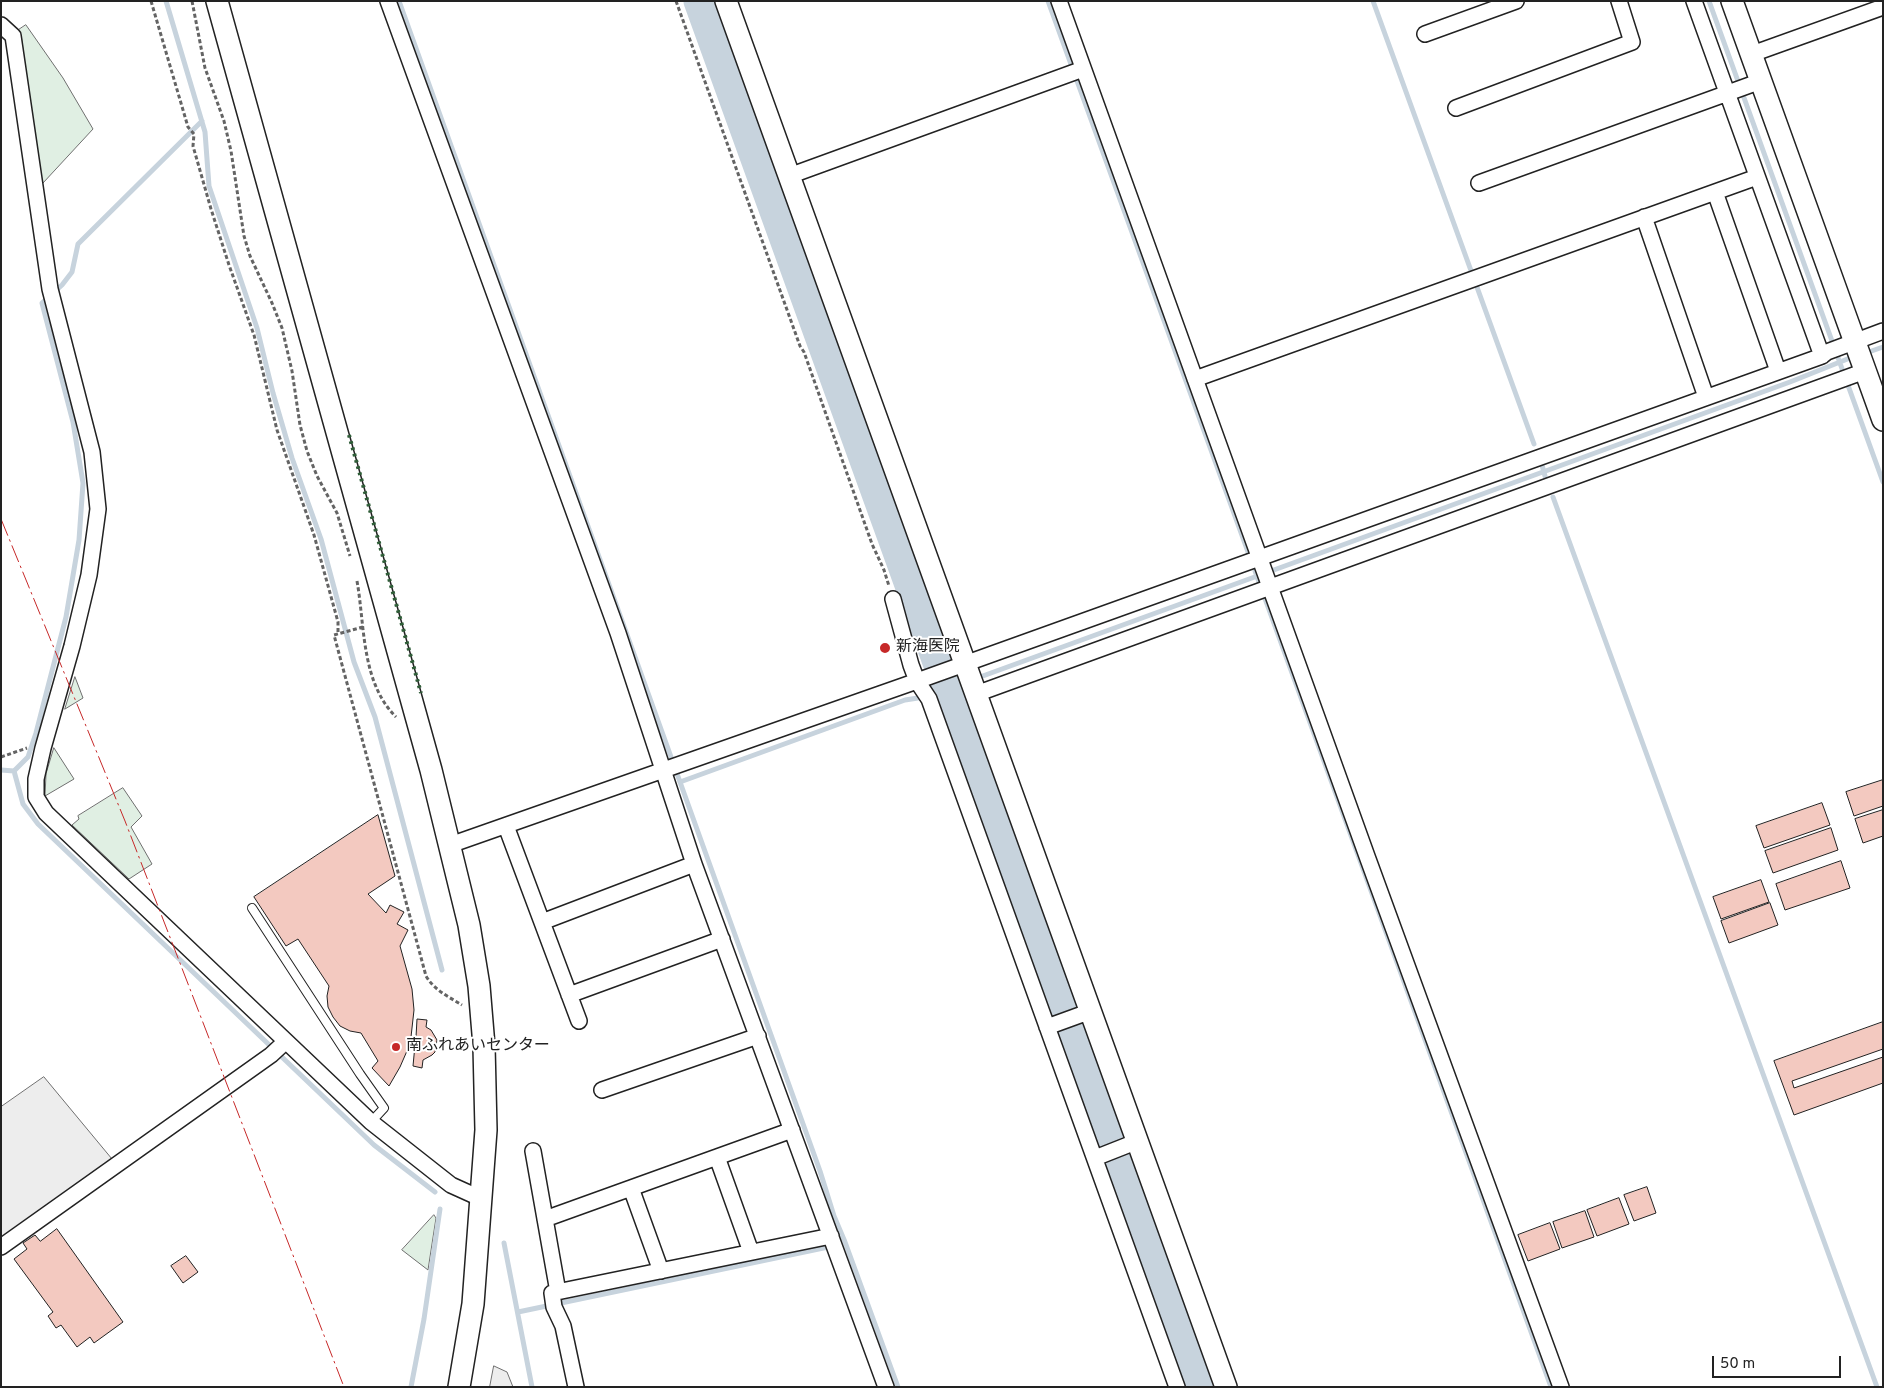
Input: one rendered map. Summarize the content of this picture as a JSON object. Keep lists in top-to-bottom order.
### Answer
{
  "places": ["新海医院", "南ふれあいセンター"],
  "scale_bar": "50 m"
}
